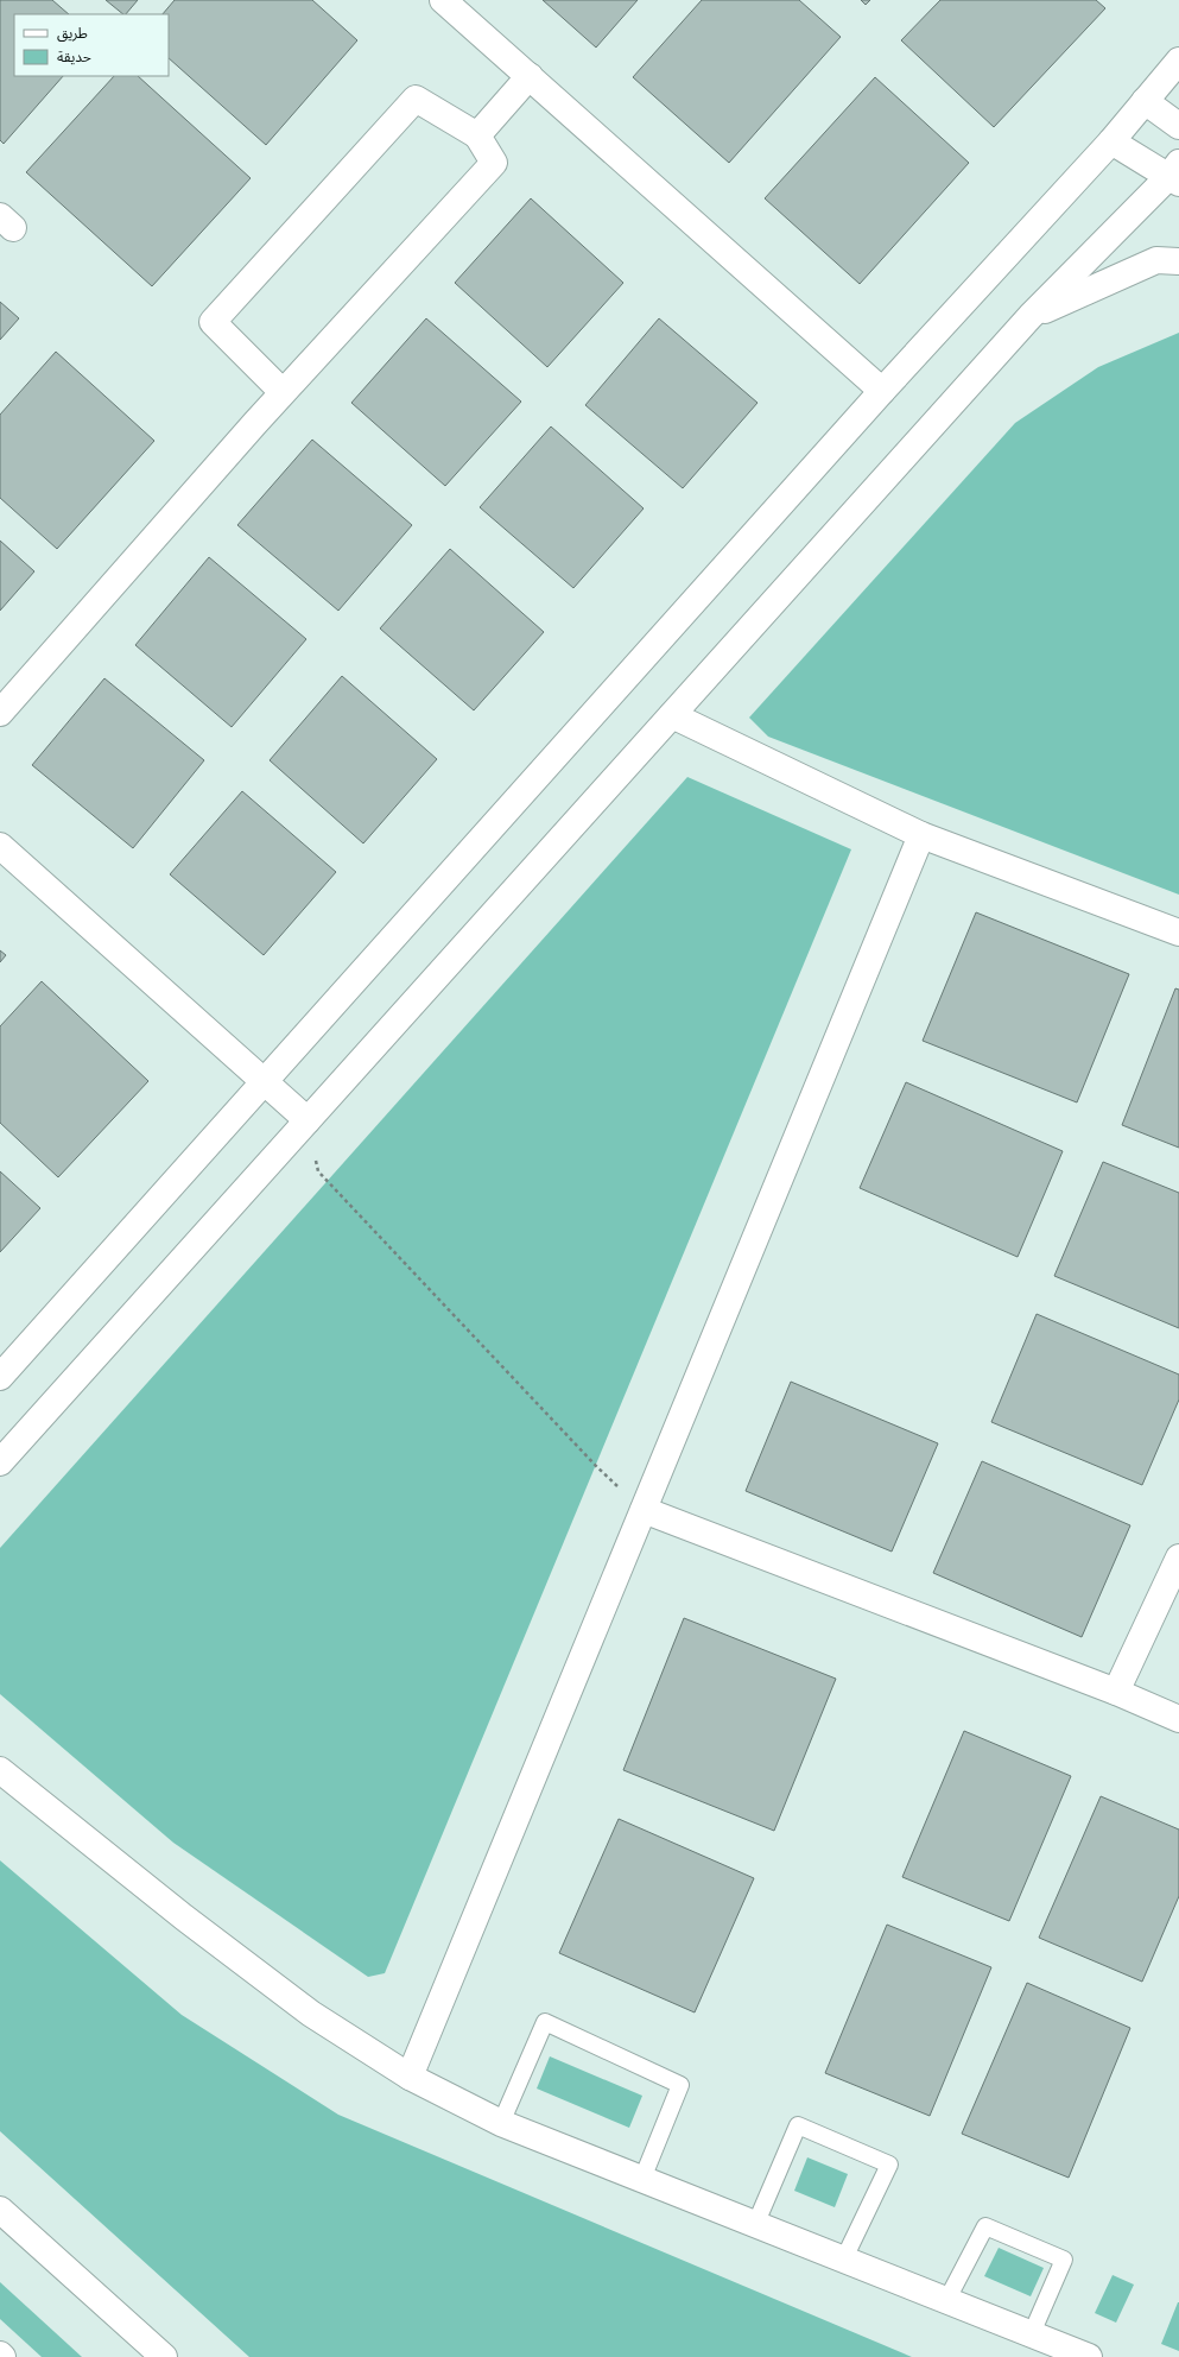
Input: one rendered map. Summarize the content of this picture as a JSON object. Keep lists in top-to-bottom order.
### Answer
{
  "legend": ["طريق", "حديقة"]
}
